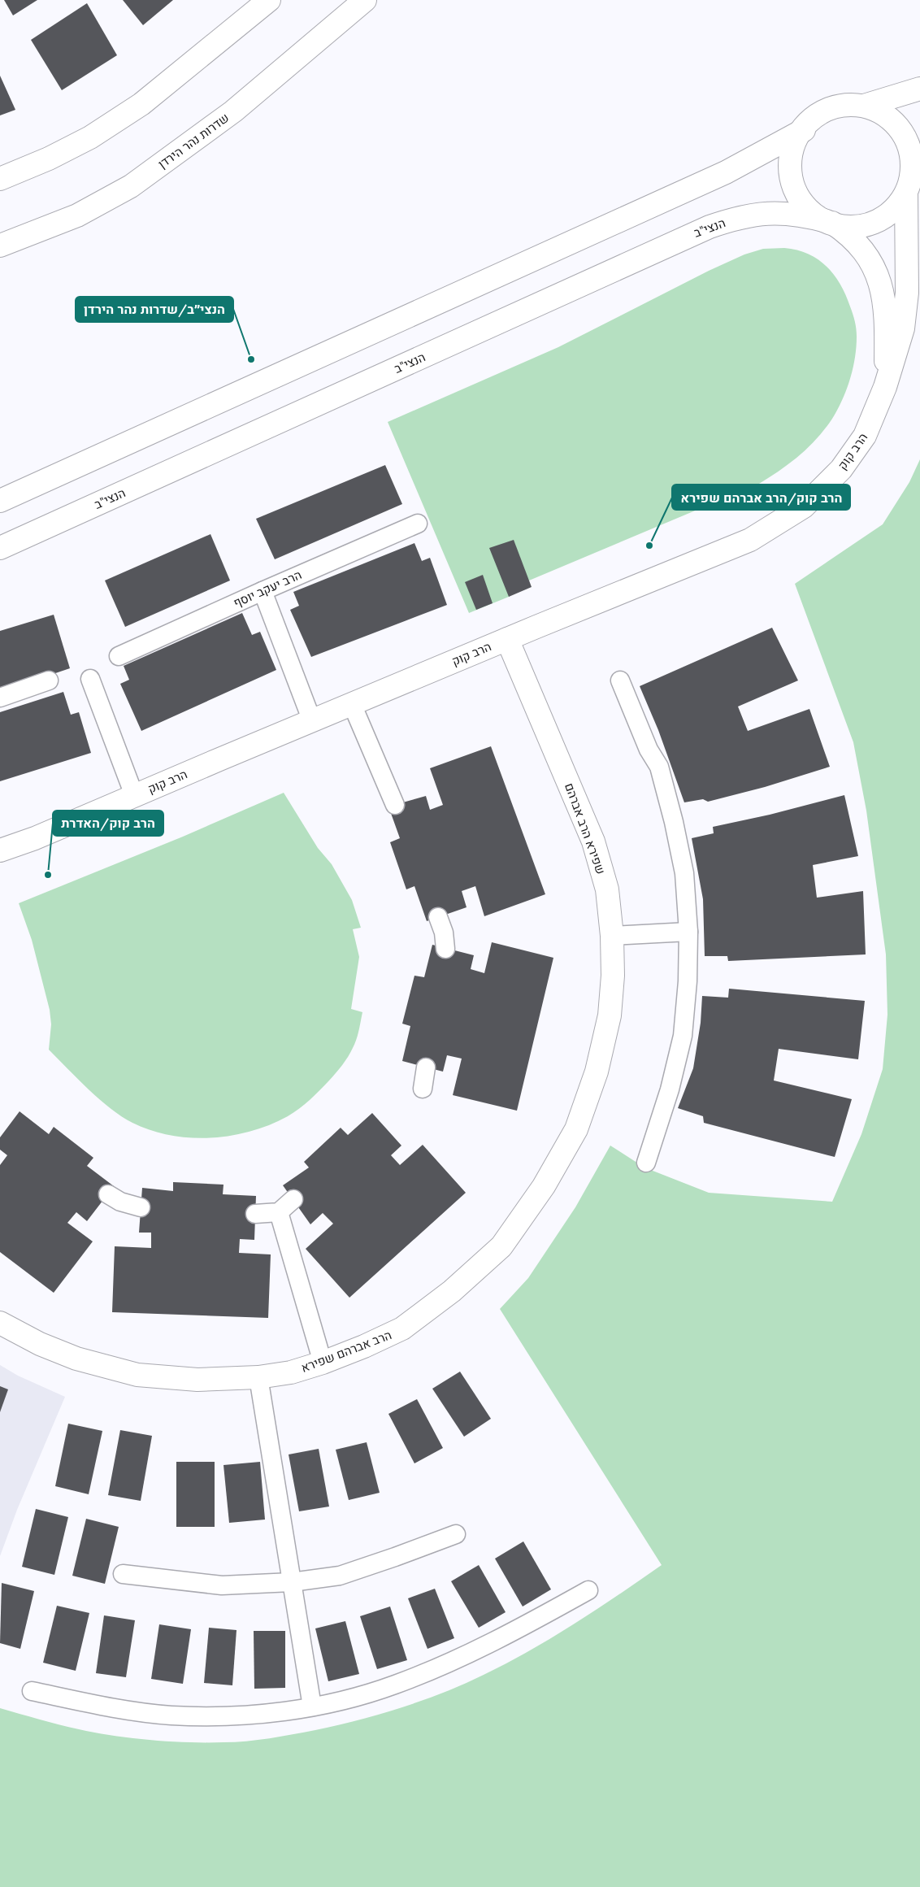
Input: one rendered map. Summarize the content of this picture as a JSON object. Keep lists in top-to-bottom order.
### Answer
{
  "streets": {
    "street": [
      "שדרות נהר הירדן",
      "הנצי\"ב",
      "הרב קוק",
      "שפירא הרב אברהם",
      "הרב אברהם שפירא"
    ],
    "lane": ["הרב יעקב יוסף"]
  },
  "crossings": [
    ["הנצי\"ב", "הרב קוק"],
    ["הרב קוק", "שפירא הרב אברהם"],
    ["שפירא הרב אברהם", "הרב אברהם שפירא"]
  ],
  "places": ["הנצי״ב/שדרות נהר הירדן", "הרב קוק/הרב אברהם שפירא", "הרב קוק/האדרת"]
}
